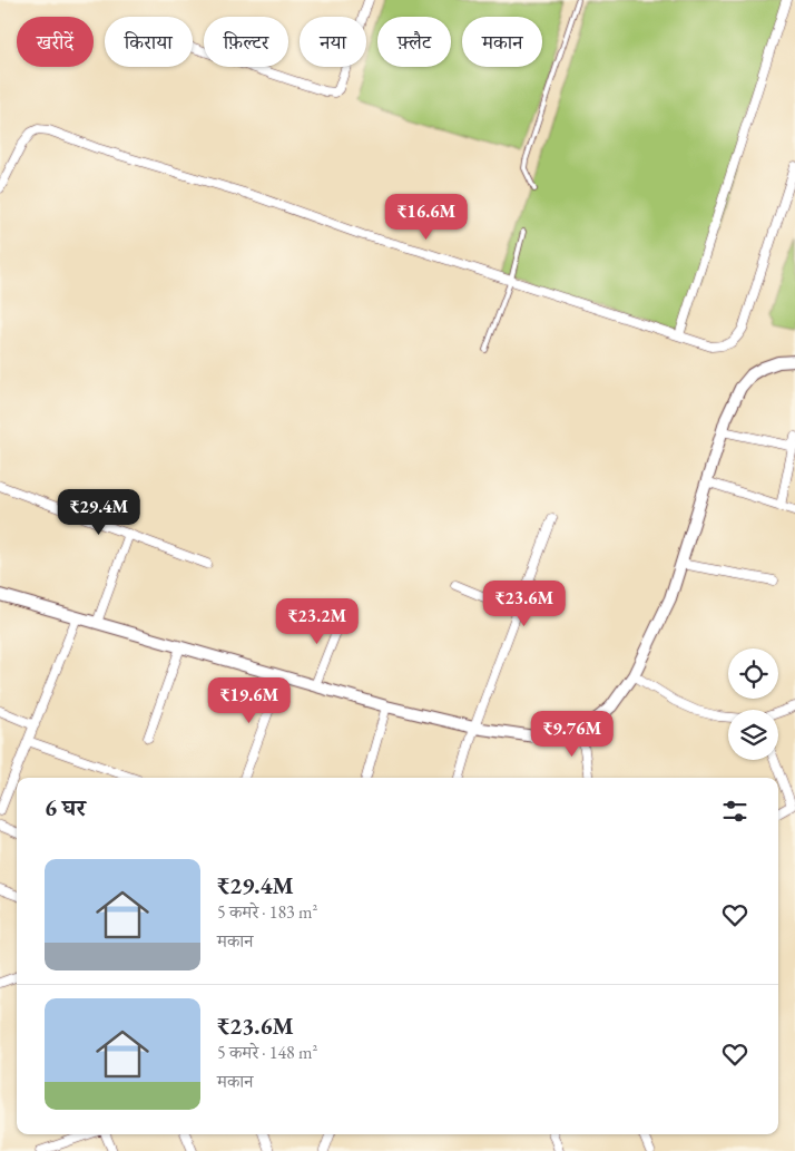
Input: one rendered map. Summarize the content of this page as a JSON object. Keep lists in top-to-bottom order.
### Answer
{
  "page": {
    "chip": [
      "खरीदें",
      "किराया",
      "फ़िल्टर",
      "नया",
      "फ़्लैट",
      "मकान"
    ],
    "price": [
      "₹16.6M",
      "₹29.4M",
      "₹23.6M",
      "₹23.2M",
      "₹19.6M",
      "₹9.76M"
    ],
    "heading": "6 घर",
    "list": [
      {
        "name": "₹29.4M",
        "note": "5 कमरे · 183 m² · मकान"
      },
      {
        "name": "₹23.6M",
        "note": "5 कमरे · 148 m² · मकान"
      }
    ]
  }
}
